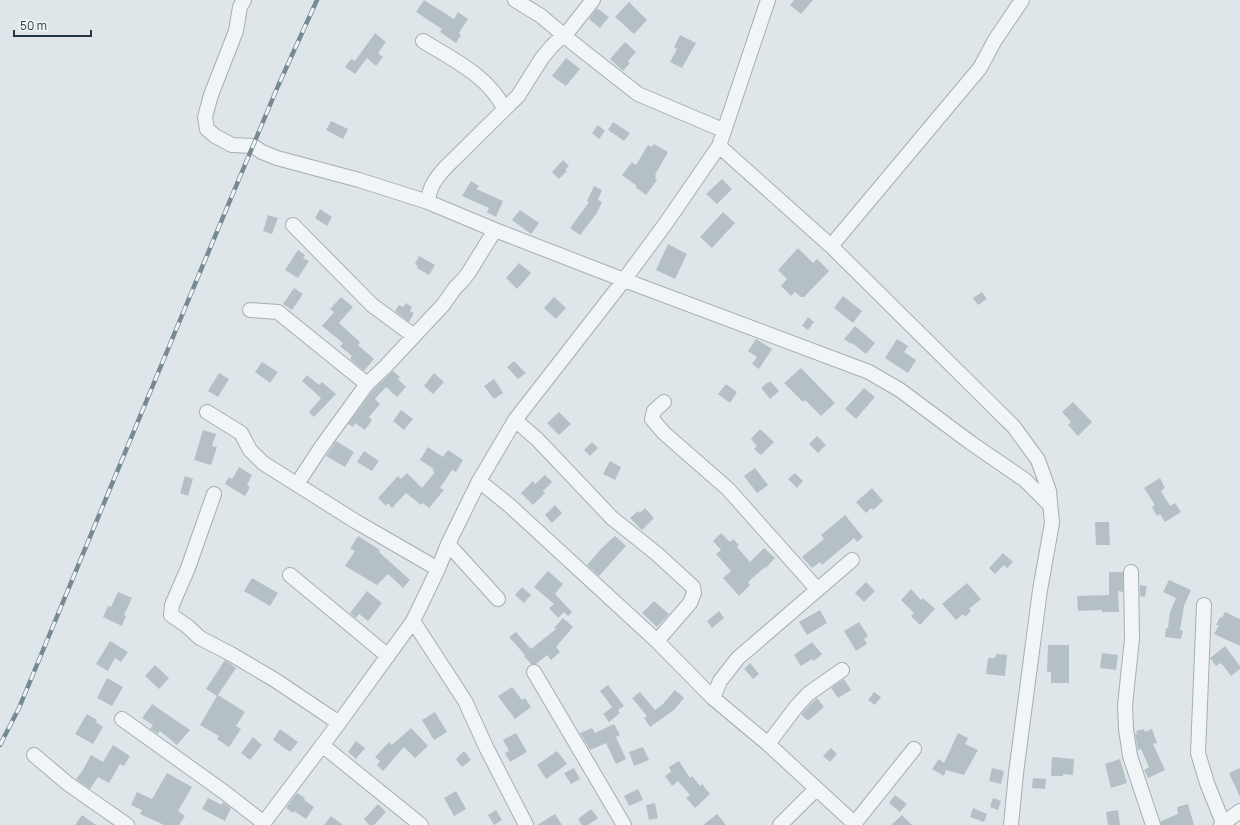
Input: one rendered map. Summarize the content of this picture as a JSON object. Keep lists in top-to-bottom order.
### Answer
{
  "scale_bar": "50 m"
}
